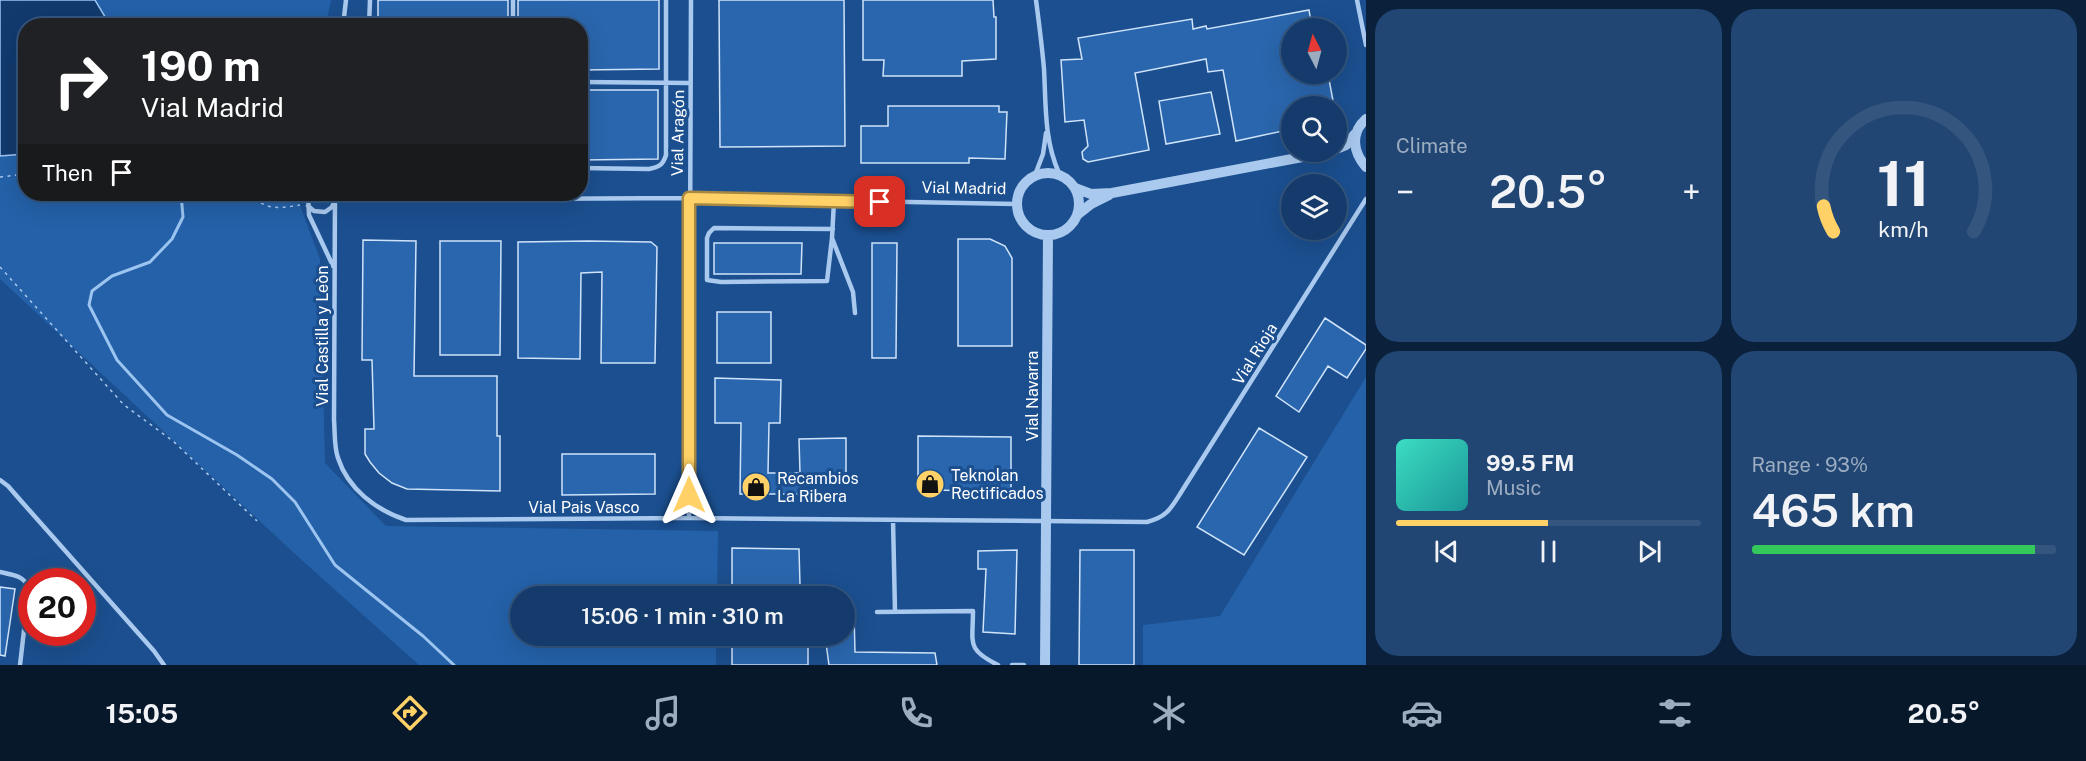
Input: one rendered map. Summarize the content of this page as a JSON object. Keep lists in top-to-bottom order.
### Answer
{
  "streets": {
    "street": ["Vial Navarra"],
    "lane": [
      "Vial Aragón",
      "Vial Madrid",
      "Vial Castilla y Leòn",
      "Vial Rioja",
      "Vial Pais Vasco"
    ]
  },
  "crossings": [
    ["Vial Aragón", "Vial Madrid"],
    ["Vial Aragón", "Vial Pais Vasco"],
    ["Vial Madrid", "Vial Navarra"],
    ["Vial Castilla y Leòn", "Vial Pais Vasco"],
    ["Vial Rioja", "Vial Pais Vasco"],
    ["Vial Navarra", "Vial Pais Vasco"]
  ],
  "places": {
    "shop": ["Teknolan Rectificados", "Recambios La Ribera"]
  },
  "north": "top",
  "page": {
    "tile": [
      "Climate",
      ["Range · 93%", "465 km"]
    ],
    "turn": ["190 m", "Vial Madrid"],
    "then": "Then",
    "heat": ["−", "20.5°", "+"],
    "song": ["99.5 FM", "Music"],
    "limit": "20",
    "trip": "15:06 · 1 min · 310 m",
    "tabs": ["15:05", "20.5°"],
    "gauge": ["11", "km/h"]
  }
}
